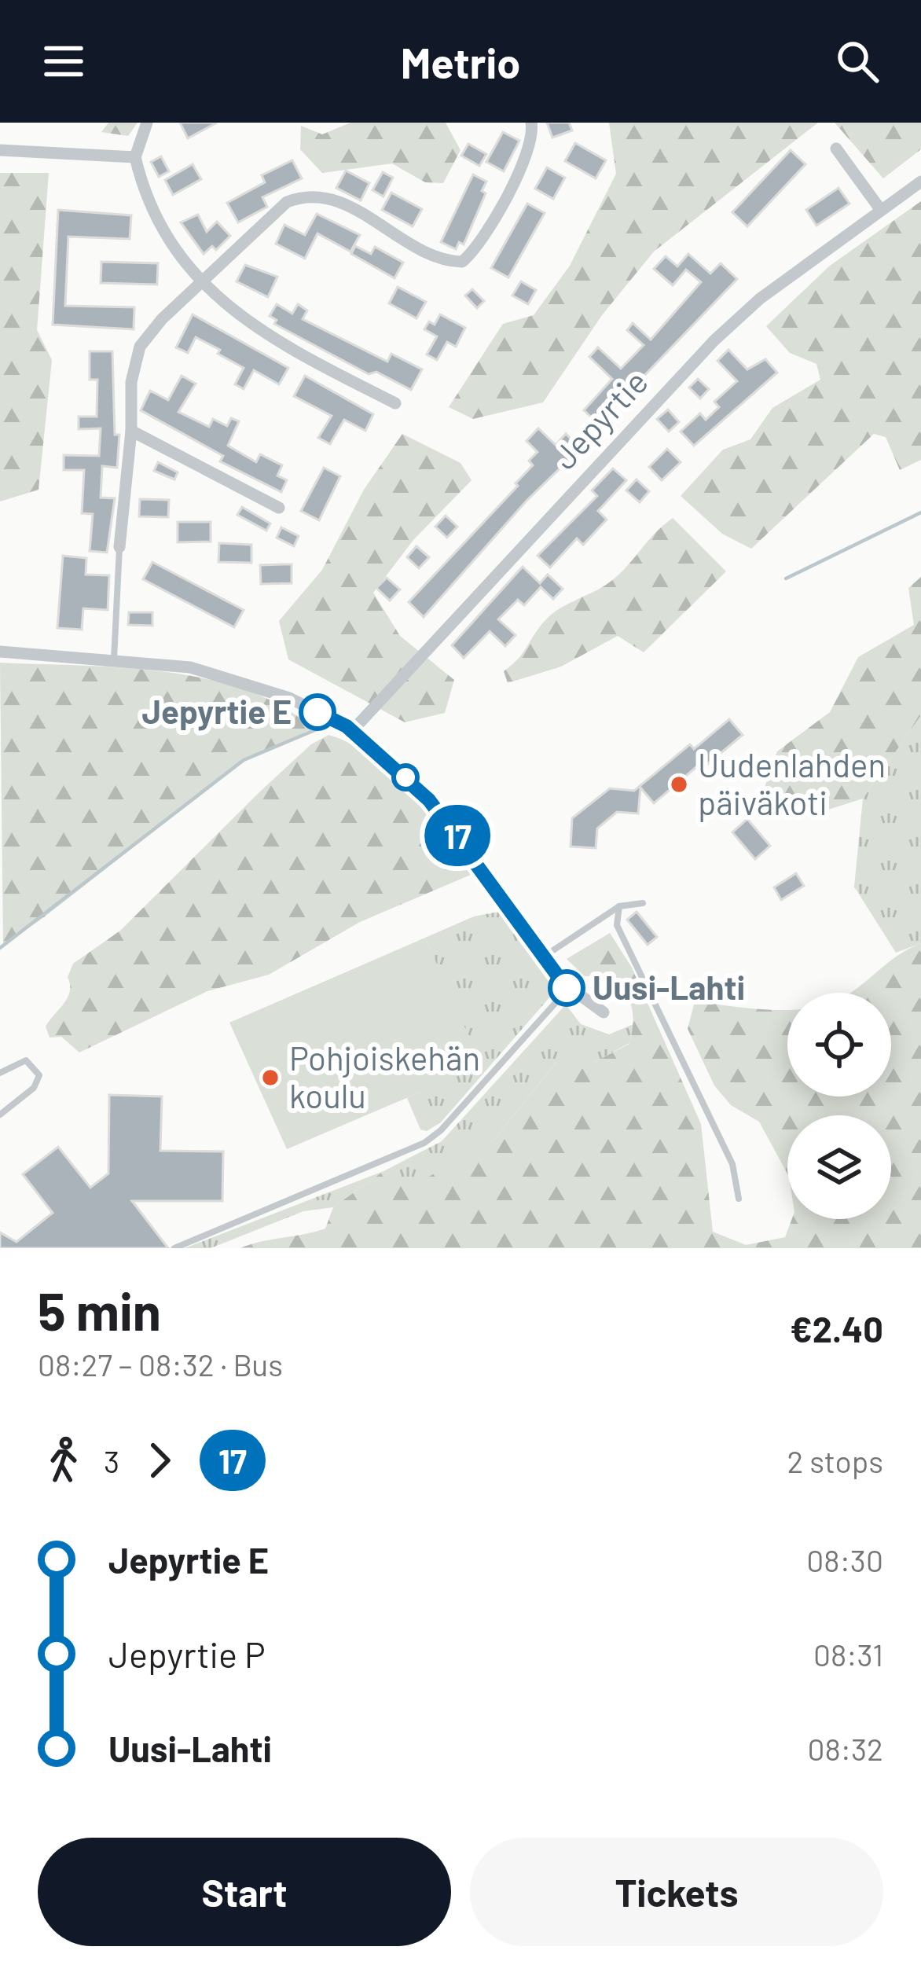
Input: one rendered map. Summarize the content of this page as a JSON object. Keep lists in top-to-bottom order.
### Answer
{
  "streets": {
    "street": ["Jepyrtie"]
  },
  "places": [
    "Jepyrtie E",
    "Uudenlahden päiväkoti",
    "Uusi-Lahti",
    "Pohjoiskehän koulu"
  ],
  "lines": ["bus line 17"],
  "page": {
    "header": "Metrio",
    "on_map": "17",
    "heading": ["5 min", "08:27 – 08:32 · Bus", "€2.40"],
    "legs": ["3", "17", "2 stops"],
    "list": [
      {
        "name": "Jepyrtie E",
        "value": "08:30"
      },
      {
        "name": "Jepyrtie P",
        "value": "08:31"
      },
      {
        "name": "Uusi-Lahti",
        "value": "08:32"
      }
    ],
    "buttons": ["Start", "Tickets"]
  }
}
